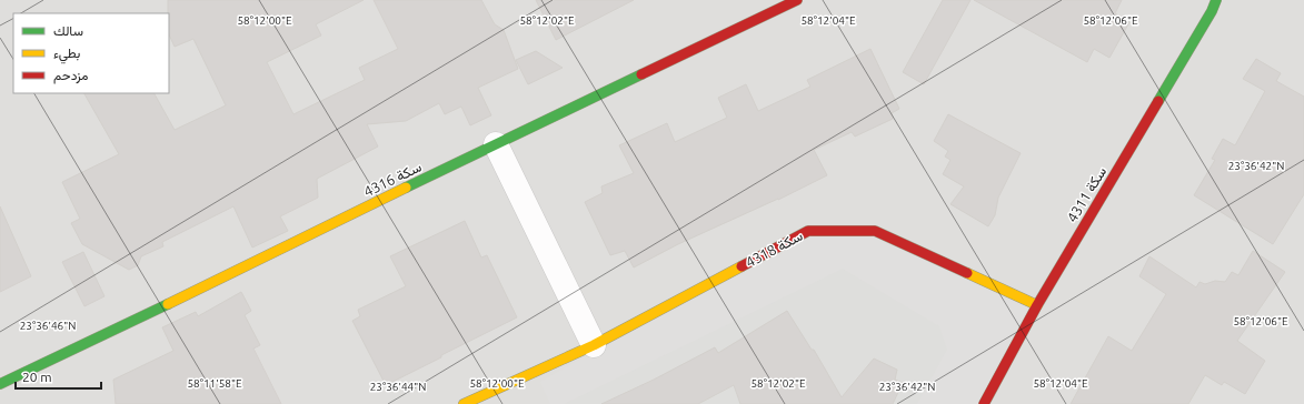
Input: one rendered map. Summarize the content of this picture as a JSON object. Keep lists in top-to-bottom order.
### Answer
{
  "streets": {
    "street": ["سكة 4316", "سكة 4311", "سكة 4318"]
  },
  "crossings": [
    ["سكة 4311", "سكة 4318"]
  ],
  "legend": ["سالك", "بطيء", "مزدحم"],
  "scale_bar": "20 m",
  "coordinates": [
    "58°12'06\"E",
    "58°12'00\"E",
    "58°12'02\"E",
    "58°12'04\"E",
    "23°36'42\"N",
    "23°36'46\"N",
    "58°11'58\"E",
    "23°36'44\"N"
  ]
}
